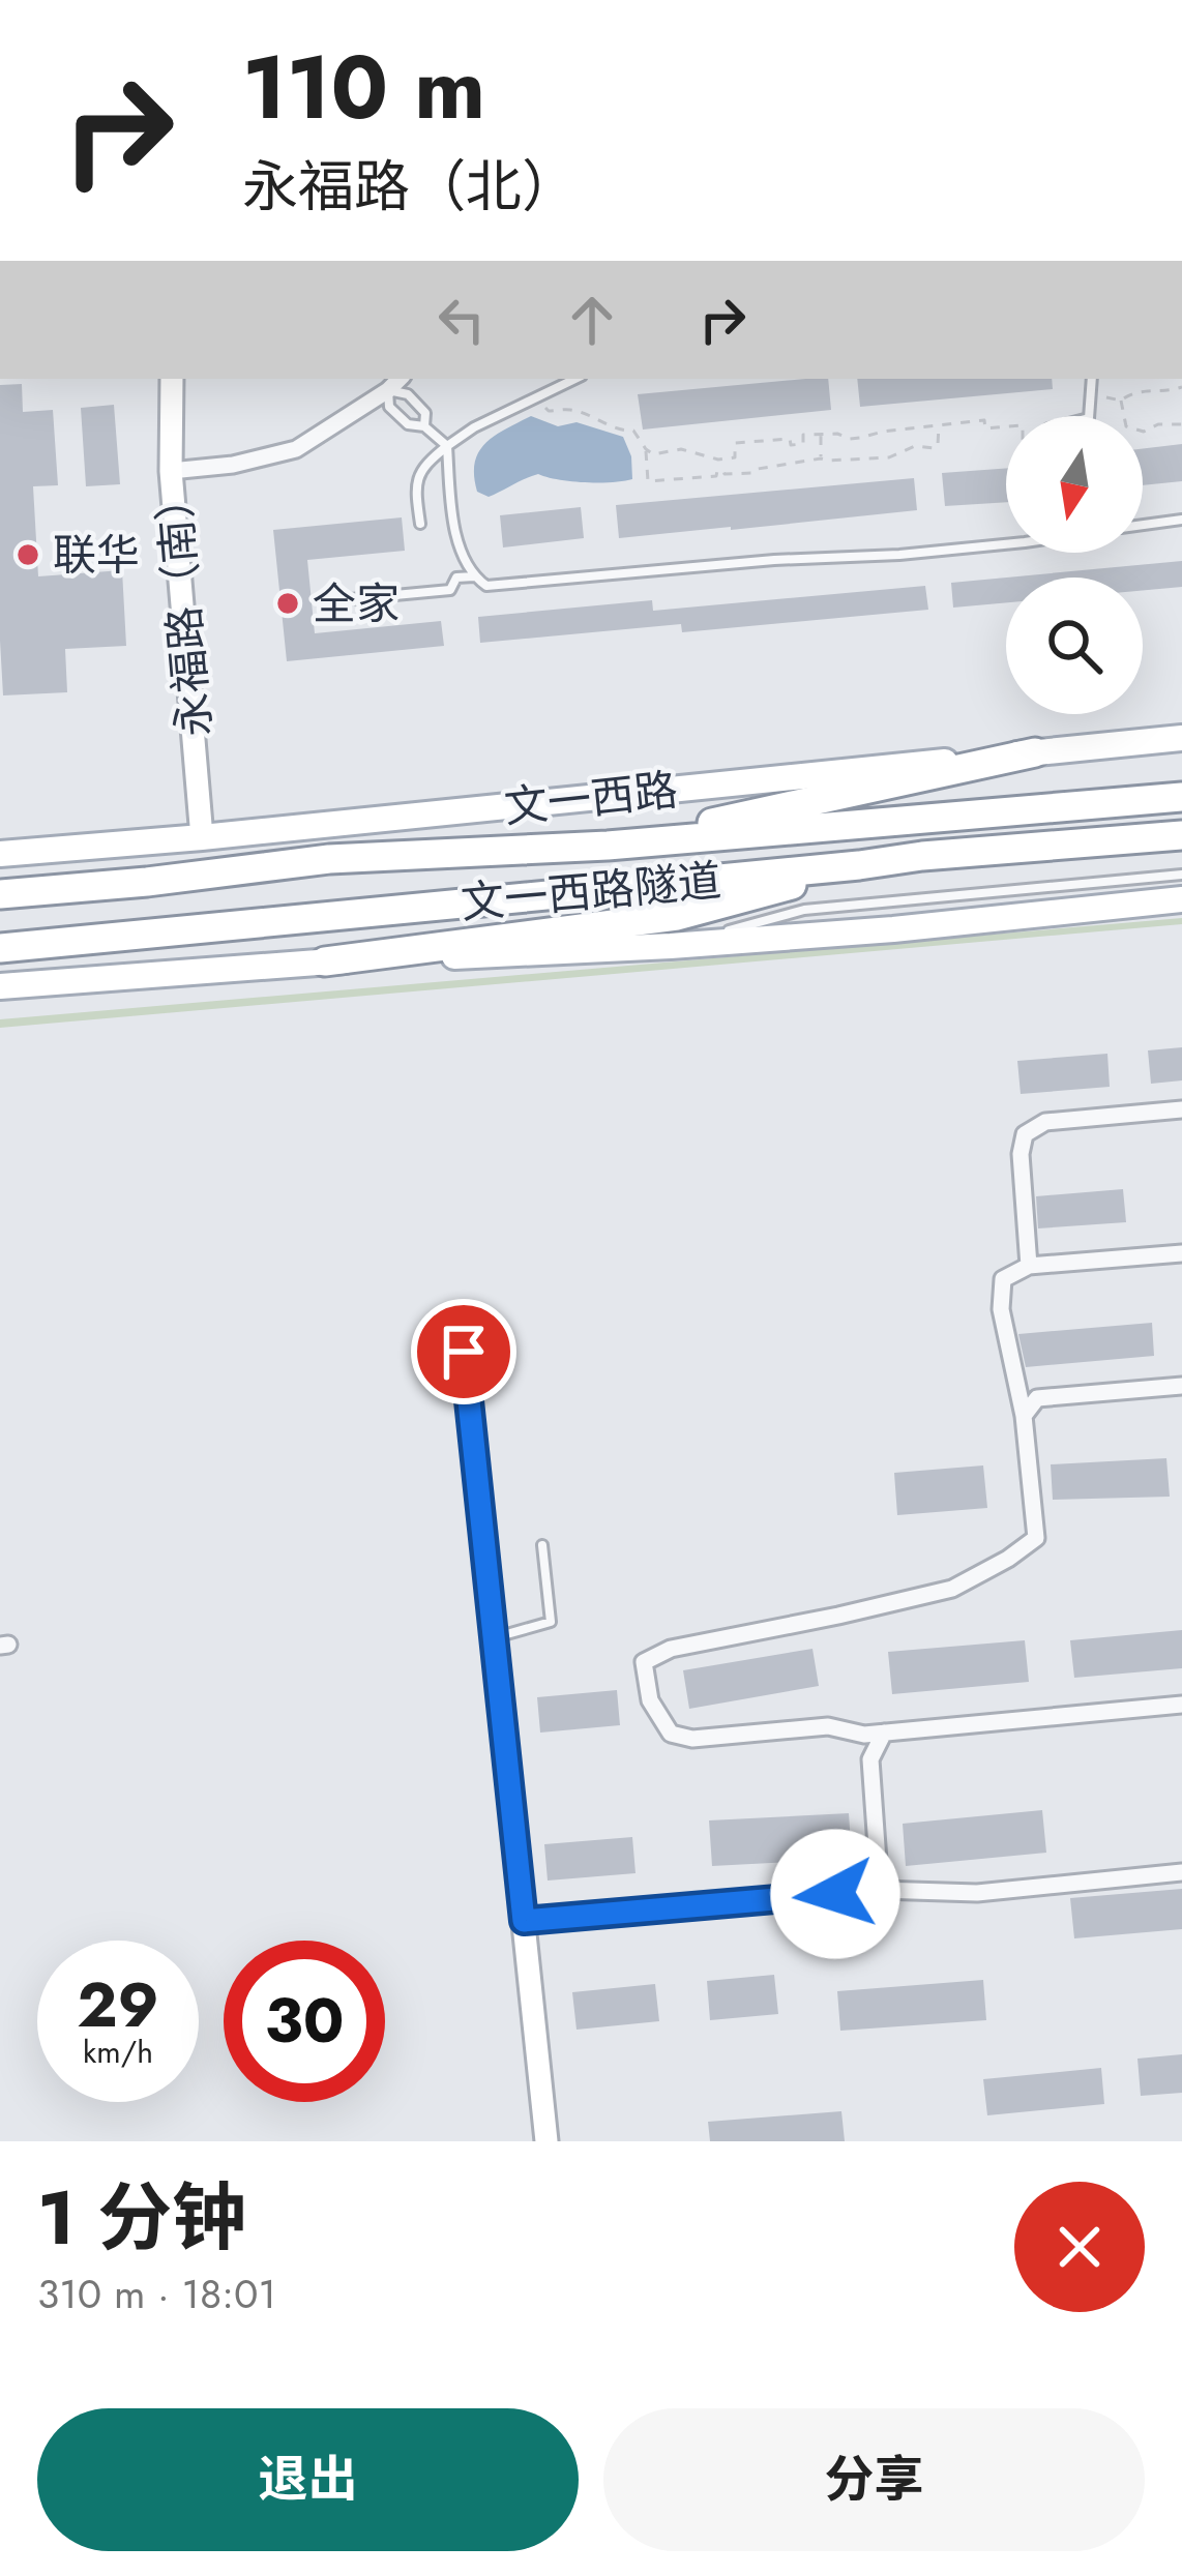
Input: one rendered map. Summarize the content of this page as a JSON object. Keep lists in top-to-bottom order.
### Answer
{
  "streets": {
    "highway": ["文一西路隧道"],
    "main road": ["文一西路"],
    "street": ["永福路（南）"]
  },
  "crossings": [
    ["永福路（南）", "文一西路"]
  ],
  "places": ["联华", "全家"],
  "north": "bottom",
  "page": {
    "turn": ["110 m", "永福路（北）"],
    "speed": "29 km/h",
    "limit": "30",
    "heading": ["1 分钟", "310 m · 18:01"],
    "buttons": ["退出", "分享"]
  }
}
